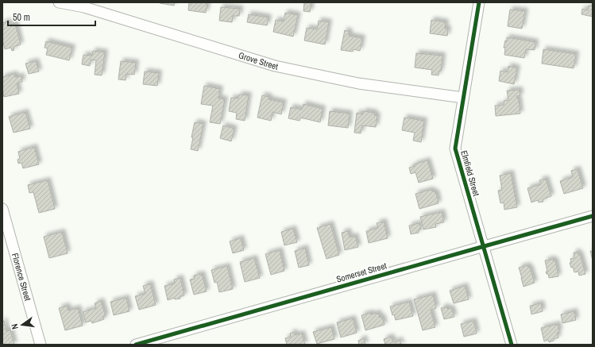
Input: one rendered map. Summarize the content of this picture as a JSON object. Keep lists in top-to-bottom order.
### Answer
{
  "streets": {
    "street": [
      "Grove Street",
      "Elmfield Street",
      "Somerset Street",
      "Florence Street"
    ]
  },
  "crossings": [
    ["Grove Street", "Elmfield Street"],
    ["Elmfield Street", "Somerset Street"]
  ],
  "scale_bar": "50 m",
  "north": "left"
}
